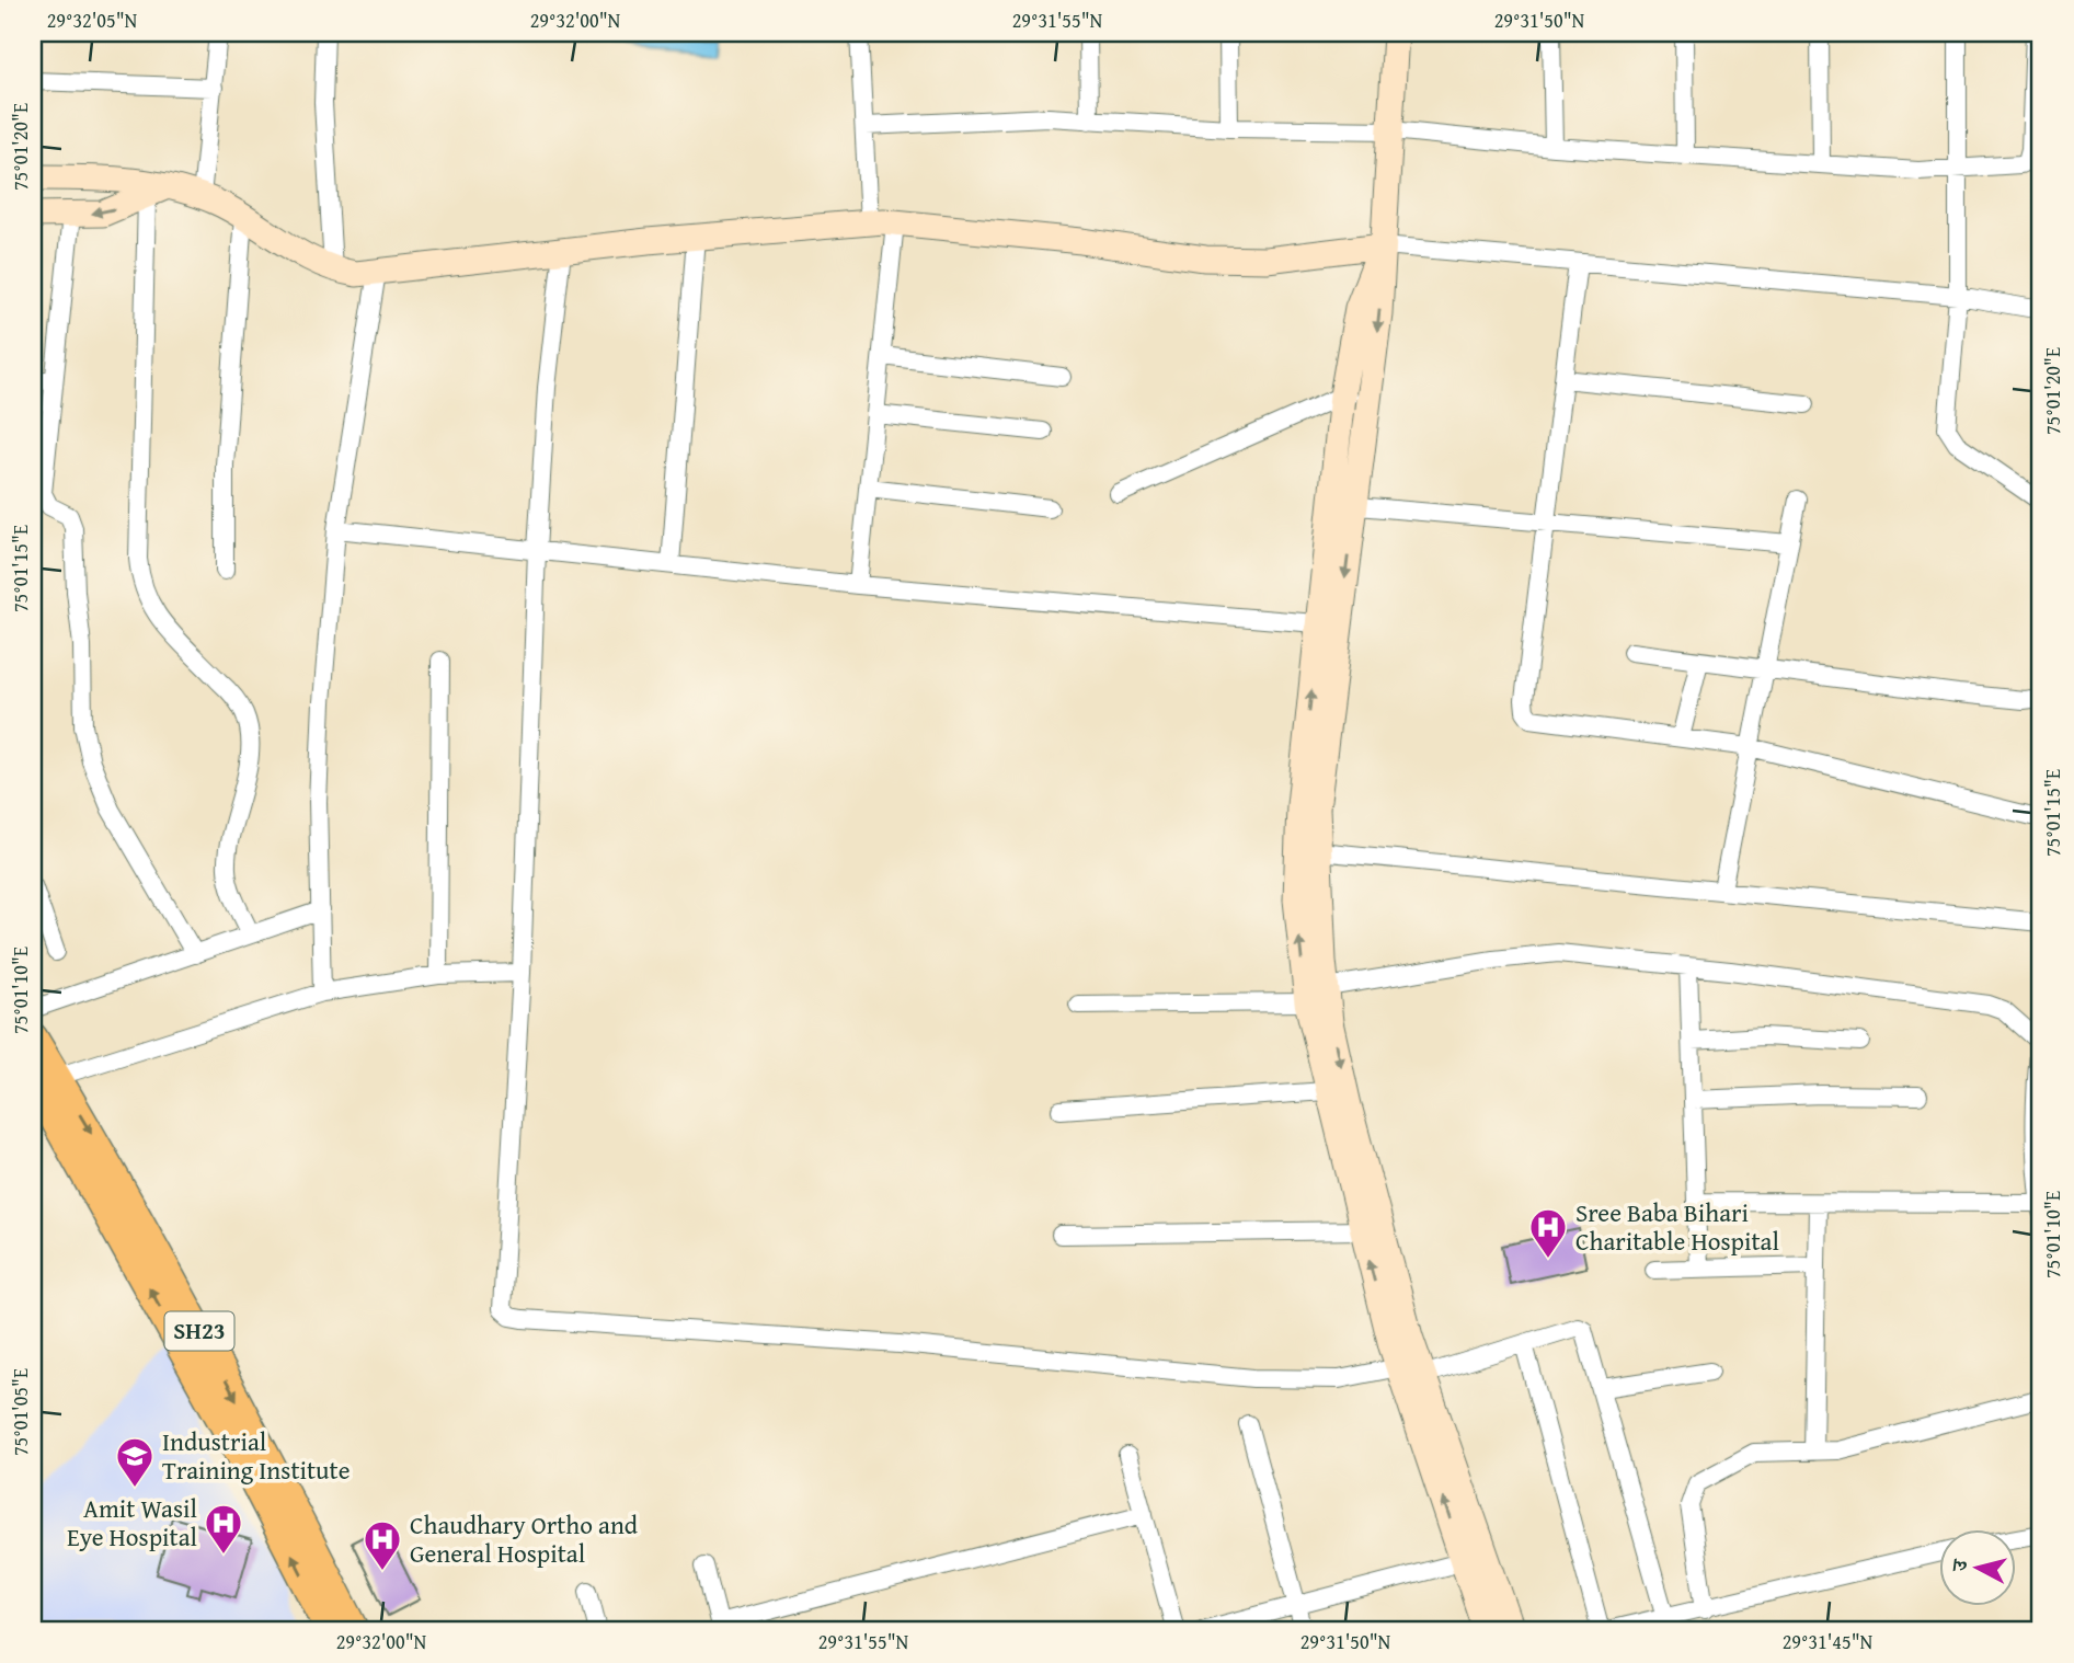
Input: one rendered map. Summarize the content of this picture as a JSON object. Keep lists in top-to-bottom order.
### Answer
{
  "streets": {
    "main road": ["SH23"]
  },
  "places": {
    "hospital": ["Sree Baba Bihari Charitable Hospital", "Amit Wasil Eye Hospital", "Chaudhary Ortho and General Hospital"],
    "school or university": ["Industrial Training Institute"]
  },
  "north": "left",
  "coordinates": [
    "29°32'05\"N",
    "29°32'00\"N",
    "29°31'55\"N",
    "29°31'50\"N",
    "75°01'20\"E",
    "75°01'15\"E",
    "75°01'10\"E",
    "75°01'05\"E",
    "29°31'45\"N"
  ]
}
